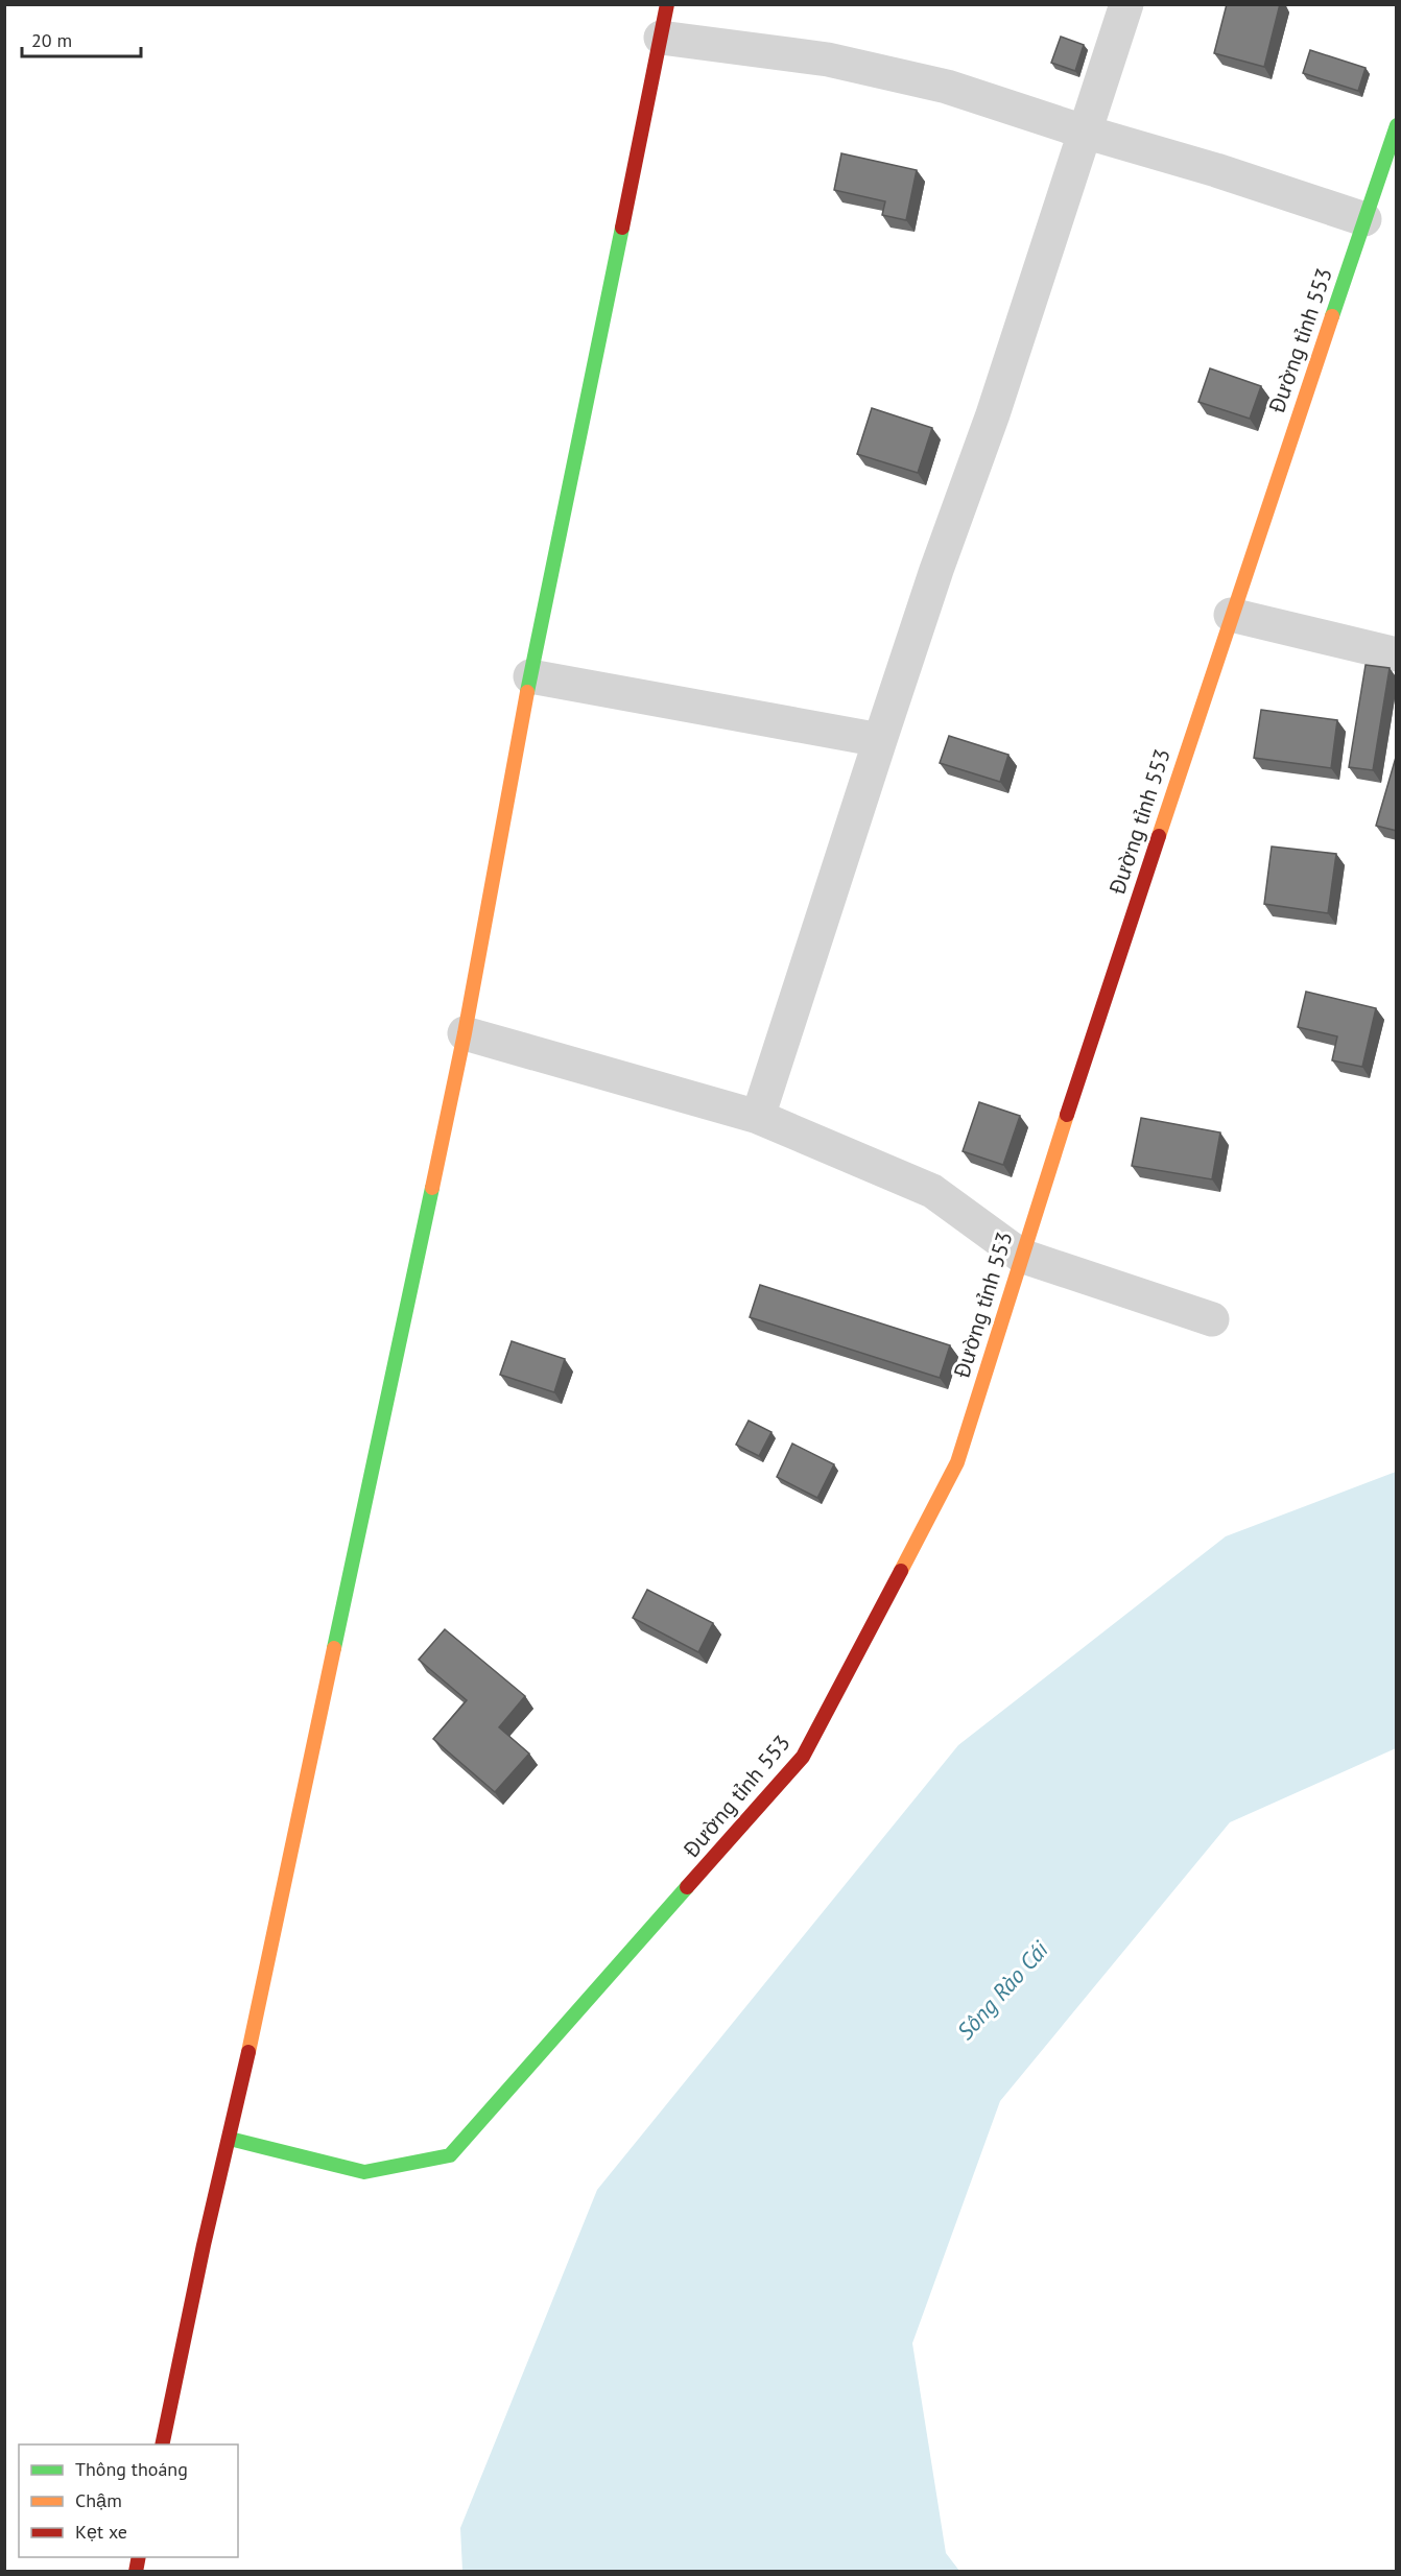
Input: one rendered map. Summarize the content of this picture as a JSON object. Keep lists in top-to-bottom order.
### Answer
{
  "streets": {
    "main road": ["Đường tỉnh 553"]
  },
  "water": ["Sông Rào Cái"],
  "legend": ["Thông thoáng", "Chậm", "Kẹt xe"],
  "scale_bar": "20 m"
}
